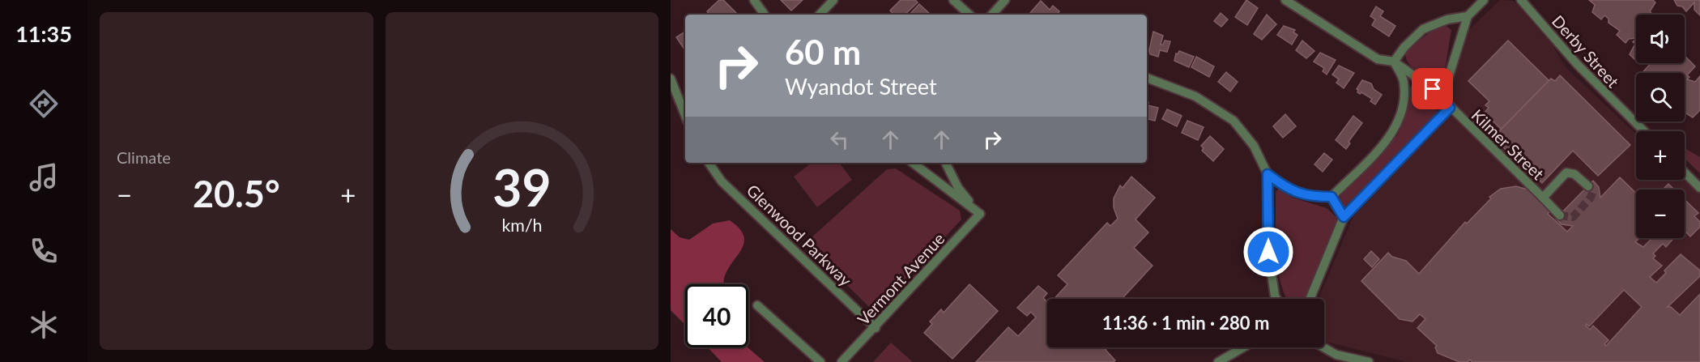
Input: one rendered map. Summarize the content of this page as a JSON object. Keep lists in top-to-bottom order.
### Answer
{
  "streets": {
    "street": [
      "Derby Street",
      "Kilmer Street",
      "Glenwood Parkway",
      "Vermont Avenue"
    ]
  },
  "crossings": [
    ["Glenwood Parkway", "Vermont Avenue"]
  ],
  "page": {
    "tabs": "11:35",
    "tile": "Climate",
    "map_buttons": ["+", "−"],
    "turn": ["60 m", "Wyandot Street"],
    "heat": ["−", "20.5°", "+"],
    "limit": "40",
    "trip": "11:36 · 1 min · 280 m",
    "gauge": ["39", "km/h"]
  }
}
